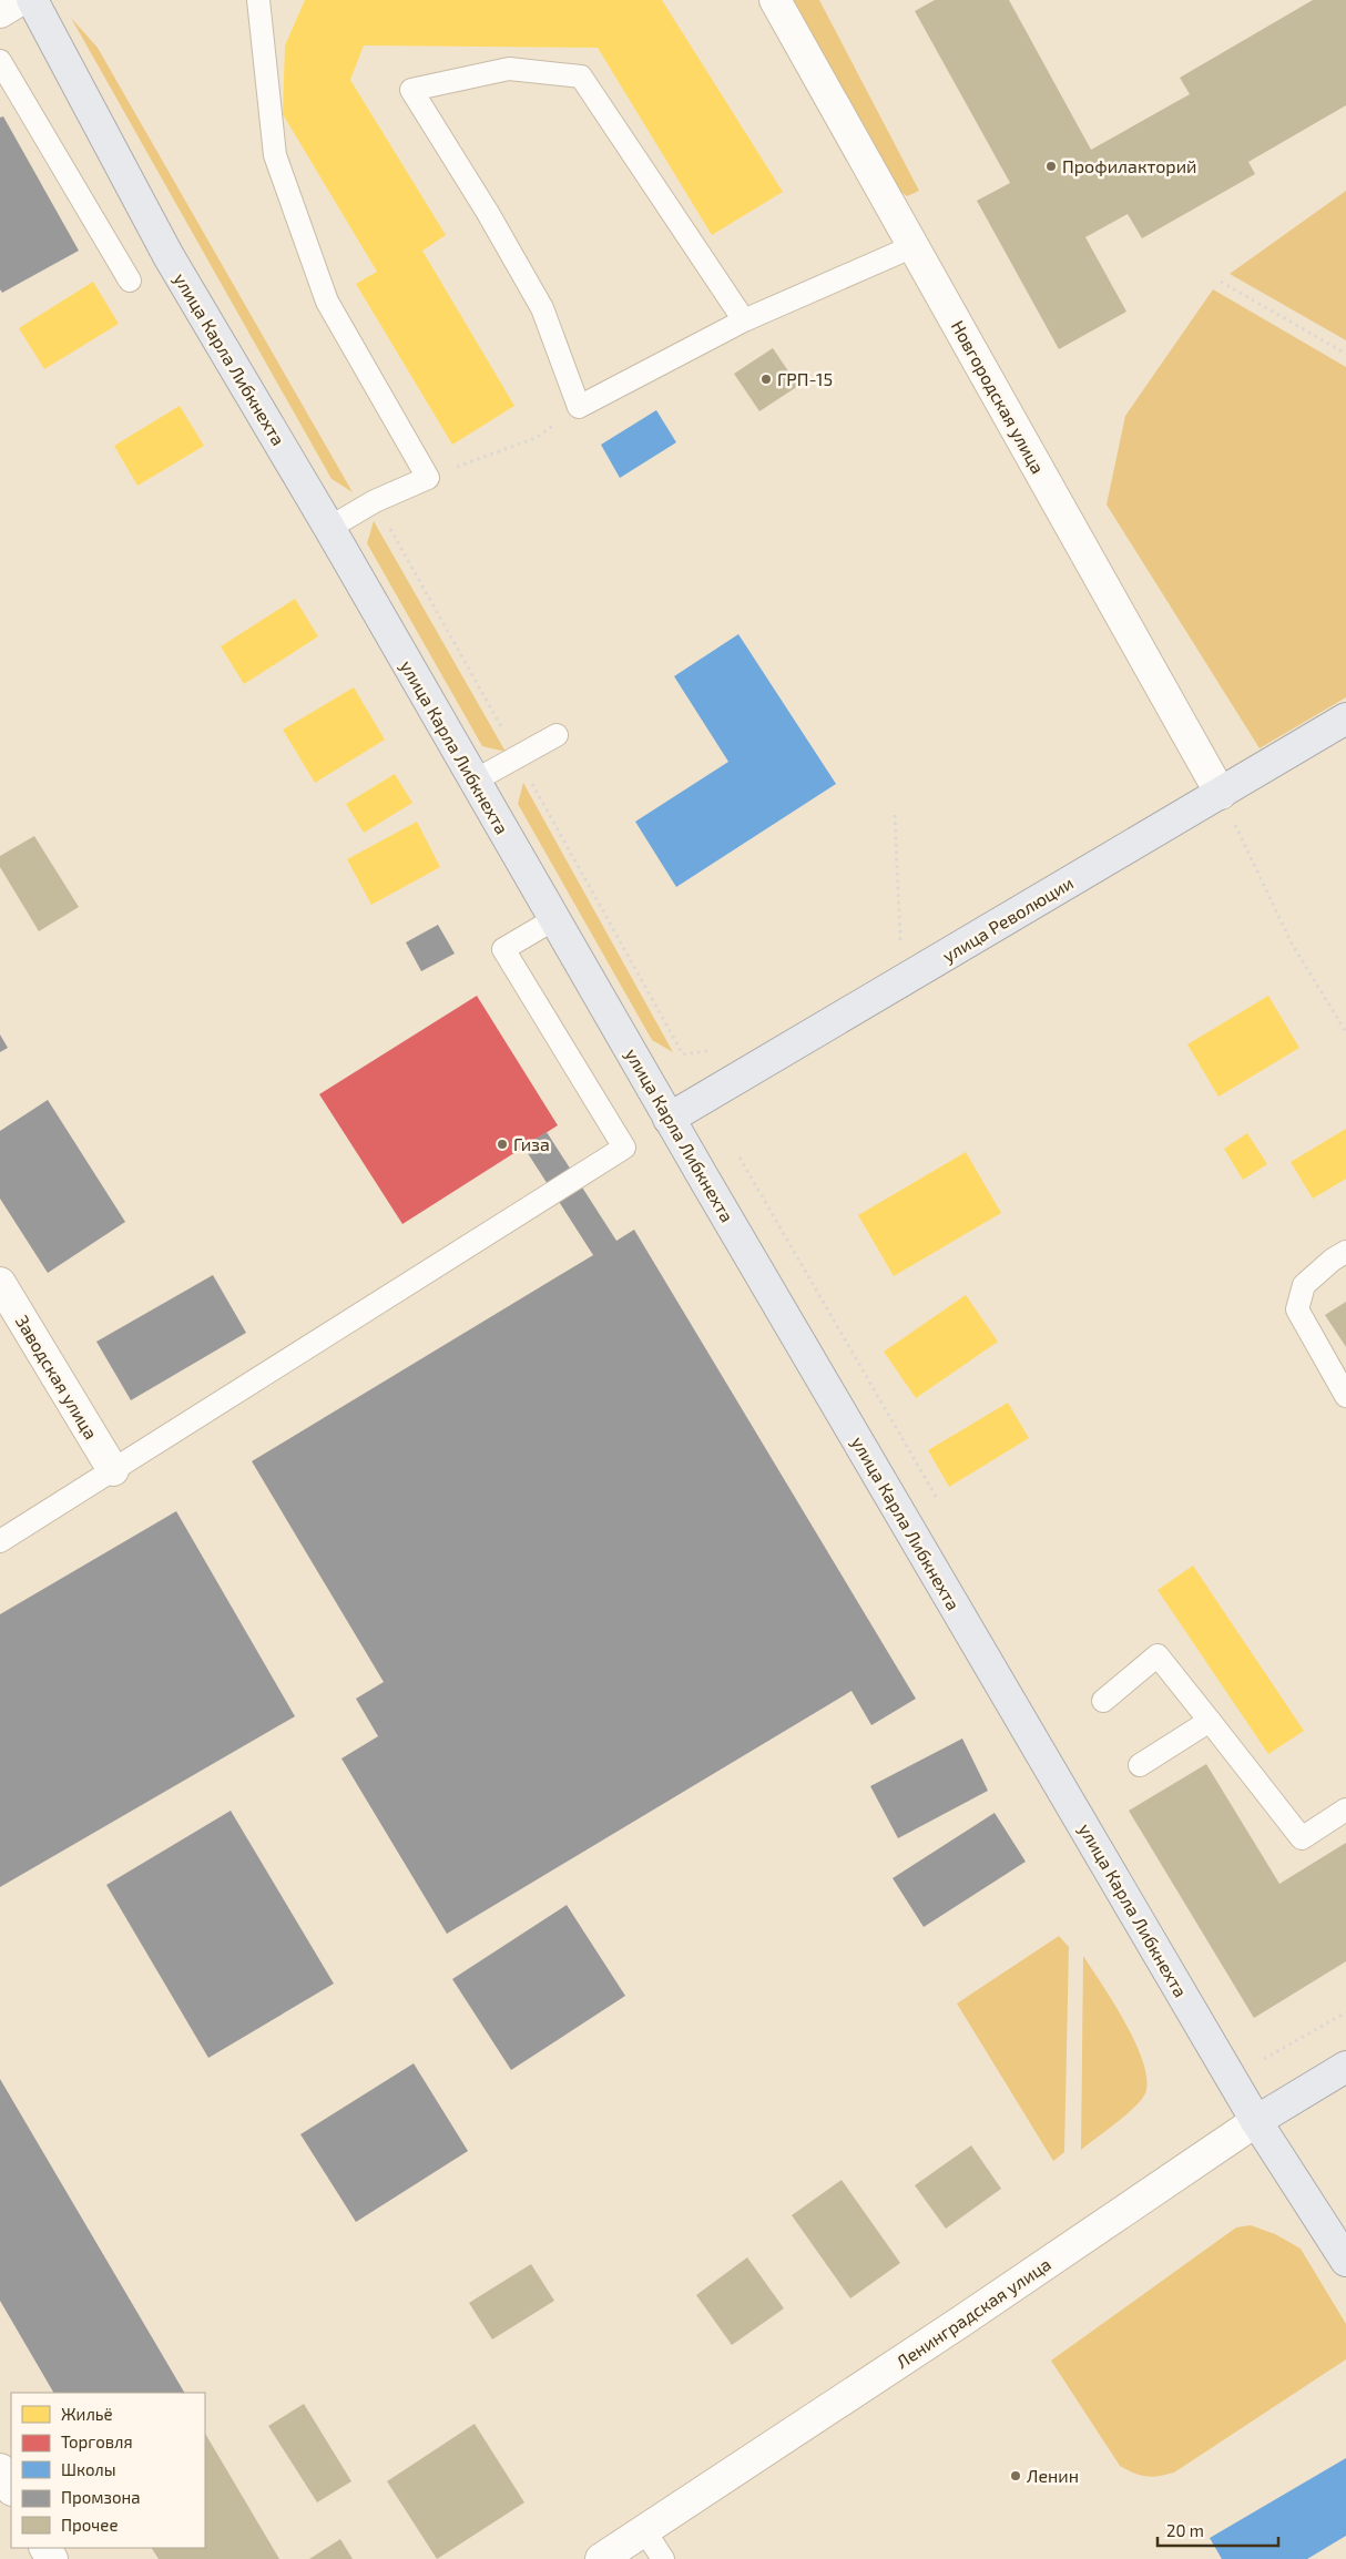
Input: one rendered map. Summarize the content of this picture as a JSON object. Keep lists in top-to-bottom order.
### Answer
{
  "streets": {
    "main road": ["улица Карла Либкнехта", "улица Революции", "Ленинградская улица"],
    "street": ["Новгородская улица", "Заводская улица"]
  },
  "crossings": [
    ["улица Карла Либкнехта", "улица Революции"],
    ["улица Карла Либкнехта", "Ленинградская улица"],
    ["Новгородская улица", "улица Революции"]
  ],
  "places": [
    "Профилакторий",
    "ГРП-15",
    "Гиза",
    "Ленин"
  ],
  "legend": [
    "Жильё",
    "Торговля",
    "Школы",
    "Промзона",
    "Прочее"
  ],
  "scale_bar": "20 m"
}
